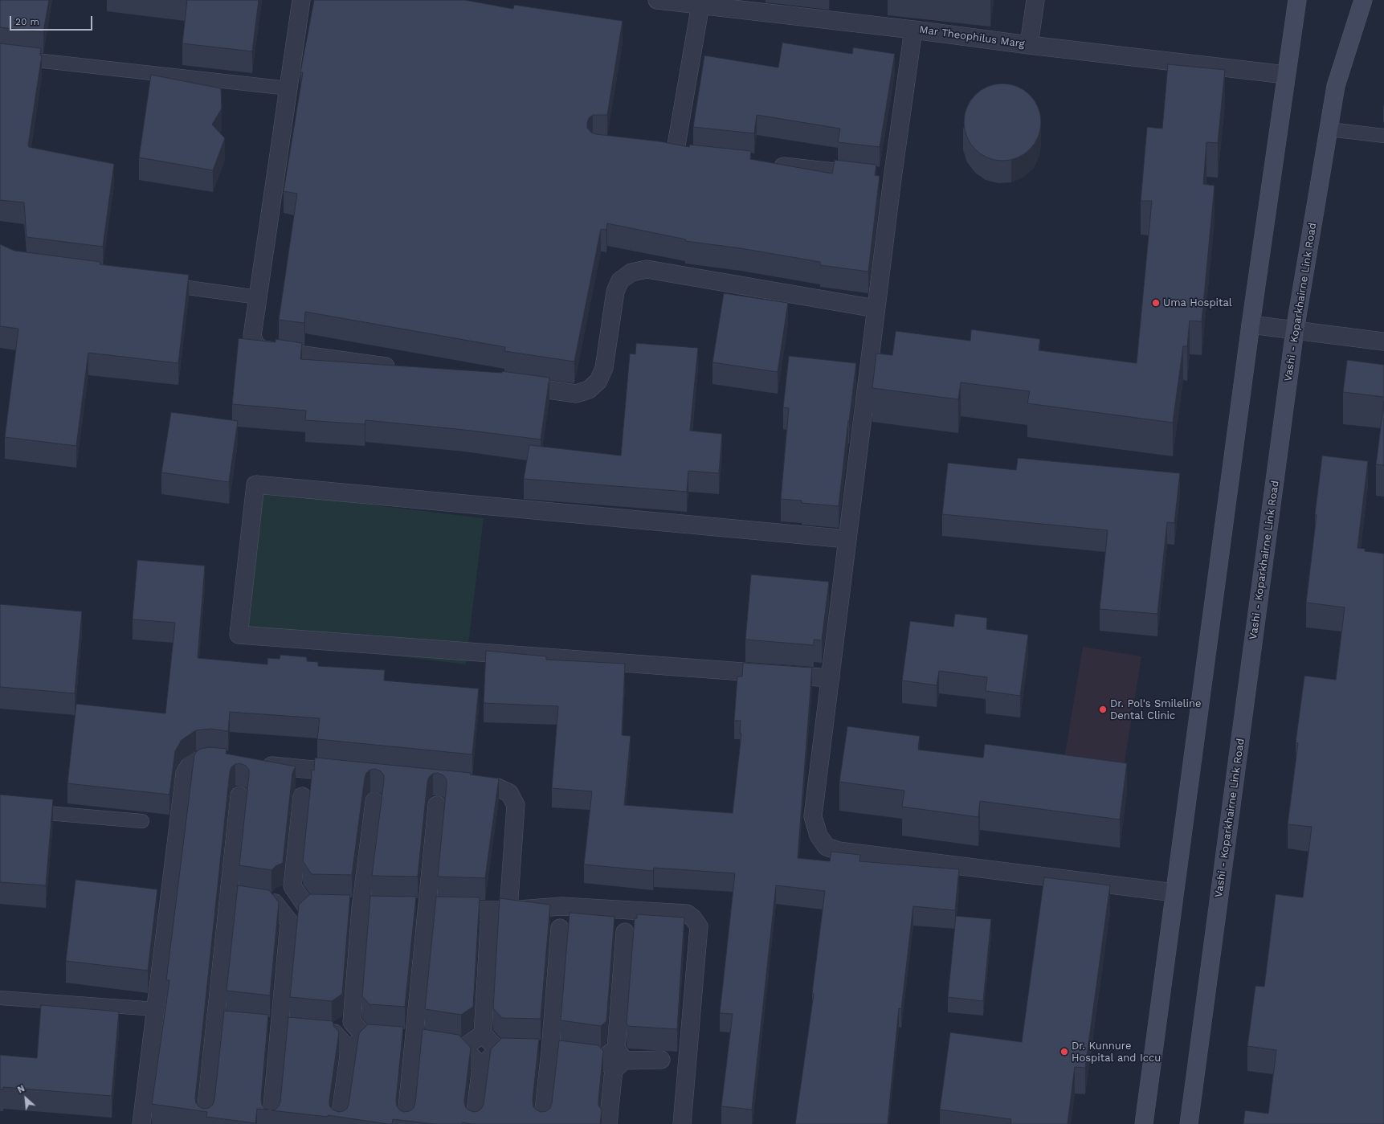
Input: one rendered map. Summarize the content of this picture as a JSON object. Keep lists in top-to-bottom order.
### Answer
{
  "streets": {
    "main road": ["Vashi - Koparkhairne Link Road"],
    "street": ["Mar Theophilus Marg"]
  },
  "places": ["Uma Hospital", "Dr. Pol's Smileline Dental Clinic", "Dr. Kunnure Hospital and Iccu"],
  "scale_bar": "20 m",
  "north": "top left"
}
